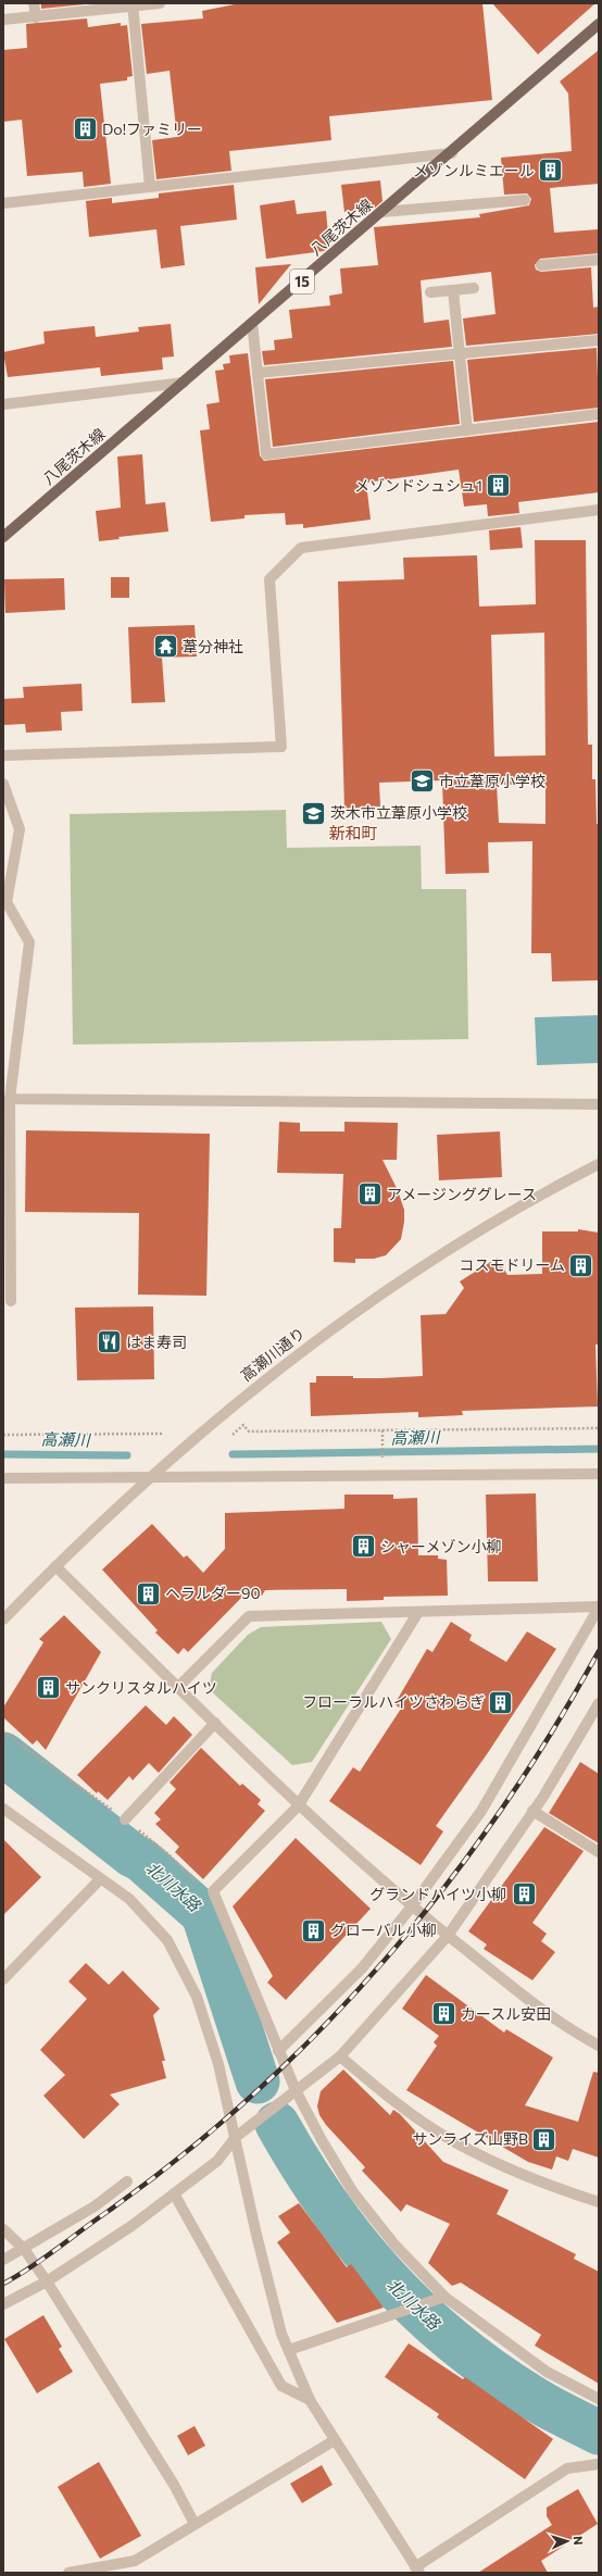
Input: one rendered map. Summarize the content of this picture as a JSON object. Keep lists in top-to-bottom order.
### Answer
{
  "streets": {
    "main road": ["八尾茨木線", "15"],
    "street": ["高瀬川通り"]
  },
  "districts": ["新和町"],
  "water": ["高瀬川", "北川水路"],
  "places": {
    "building": [
      "Do!ファミリー",
      "メゾンルミエール",
      "メゾンドシュシュ1",
      "アメージンググレース",
      "コスモドリーム",
      "シャーメゾン小柳",
      "ヘラルダー90",
      "サンクリスタルハイツ",
      "フローラルハイツさわらぎ",
      "グランドハイツ小柳",
      "グローバル小柳",
      "カースル安田",
      "サンライズ山野B"
    ],
    "temple": ["葦分神社"],
    "school or university": ["市立葦原小学校", "茨木市立葦原小学校"],
    "restaurant": ["はま寿司"]
  },
  "north": "right"
}
